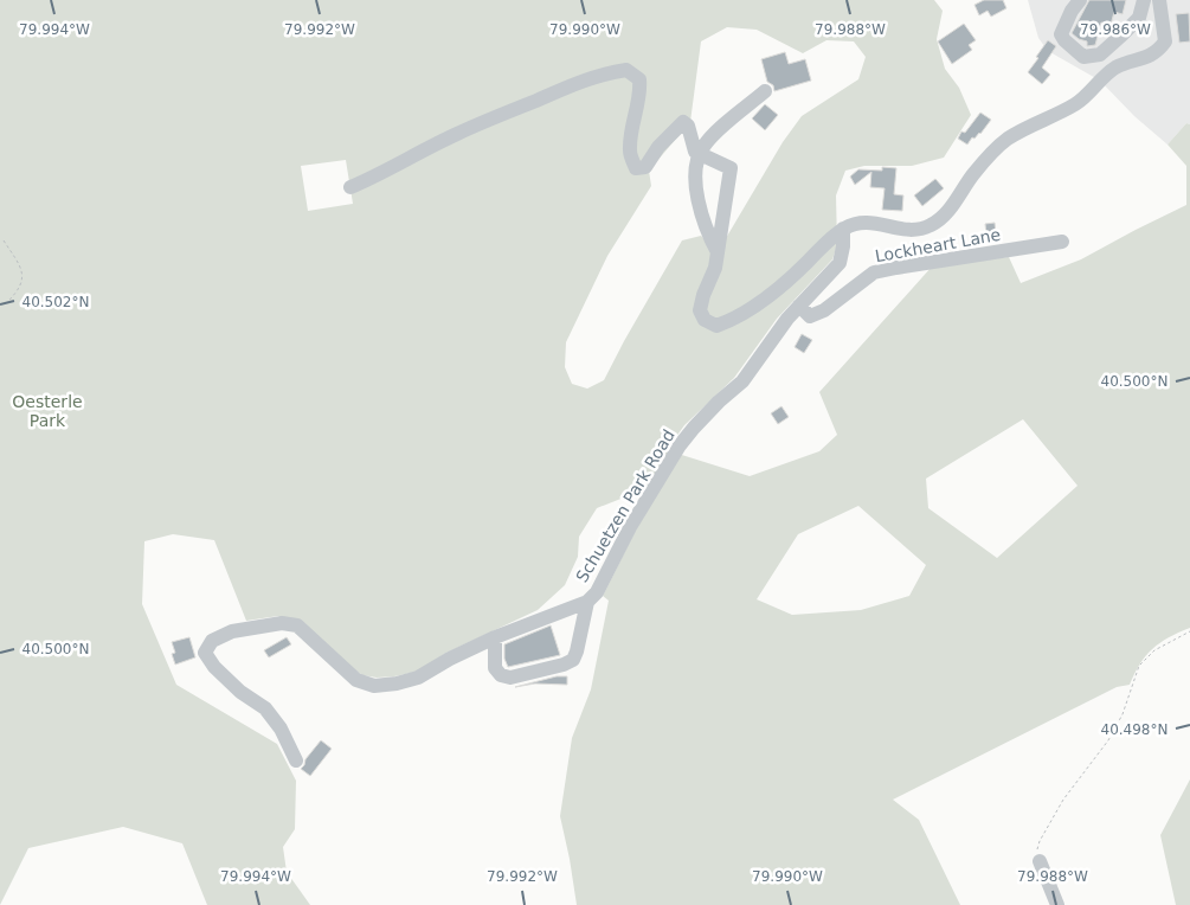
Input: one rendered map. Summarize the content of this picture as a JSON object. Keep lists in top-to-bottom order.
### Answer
{
  "streets": {
    "street": ["Lockheart Lane", "Schuetzen Park Road"]
  },
  "crossings": [
    ["Lockheart Lane", "Schuetzen Park Road"]
  ],
  "parks": ["Oesterle Park"],
  "coordinates": [
    "79.994°W",
    "79.992°W",
    "79.990°W",
    "79.988°W",
    "79.986°W",
    "40.502°N",
    "40.500°N",
    "40.498°N"
  ]
}
